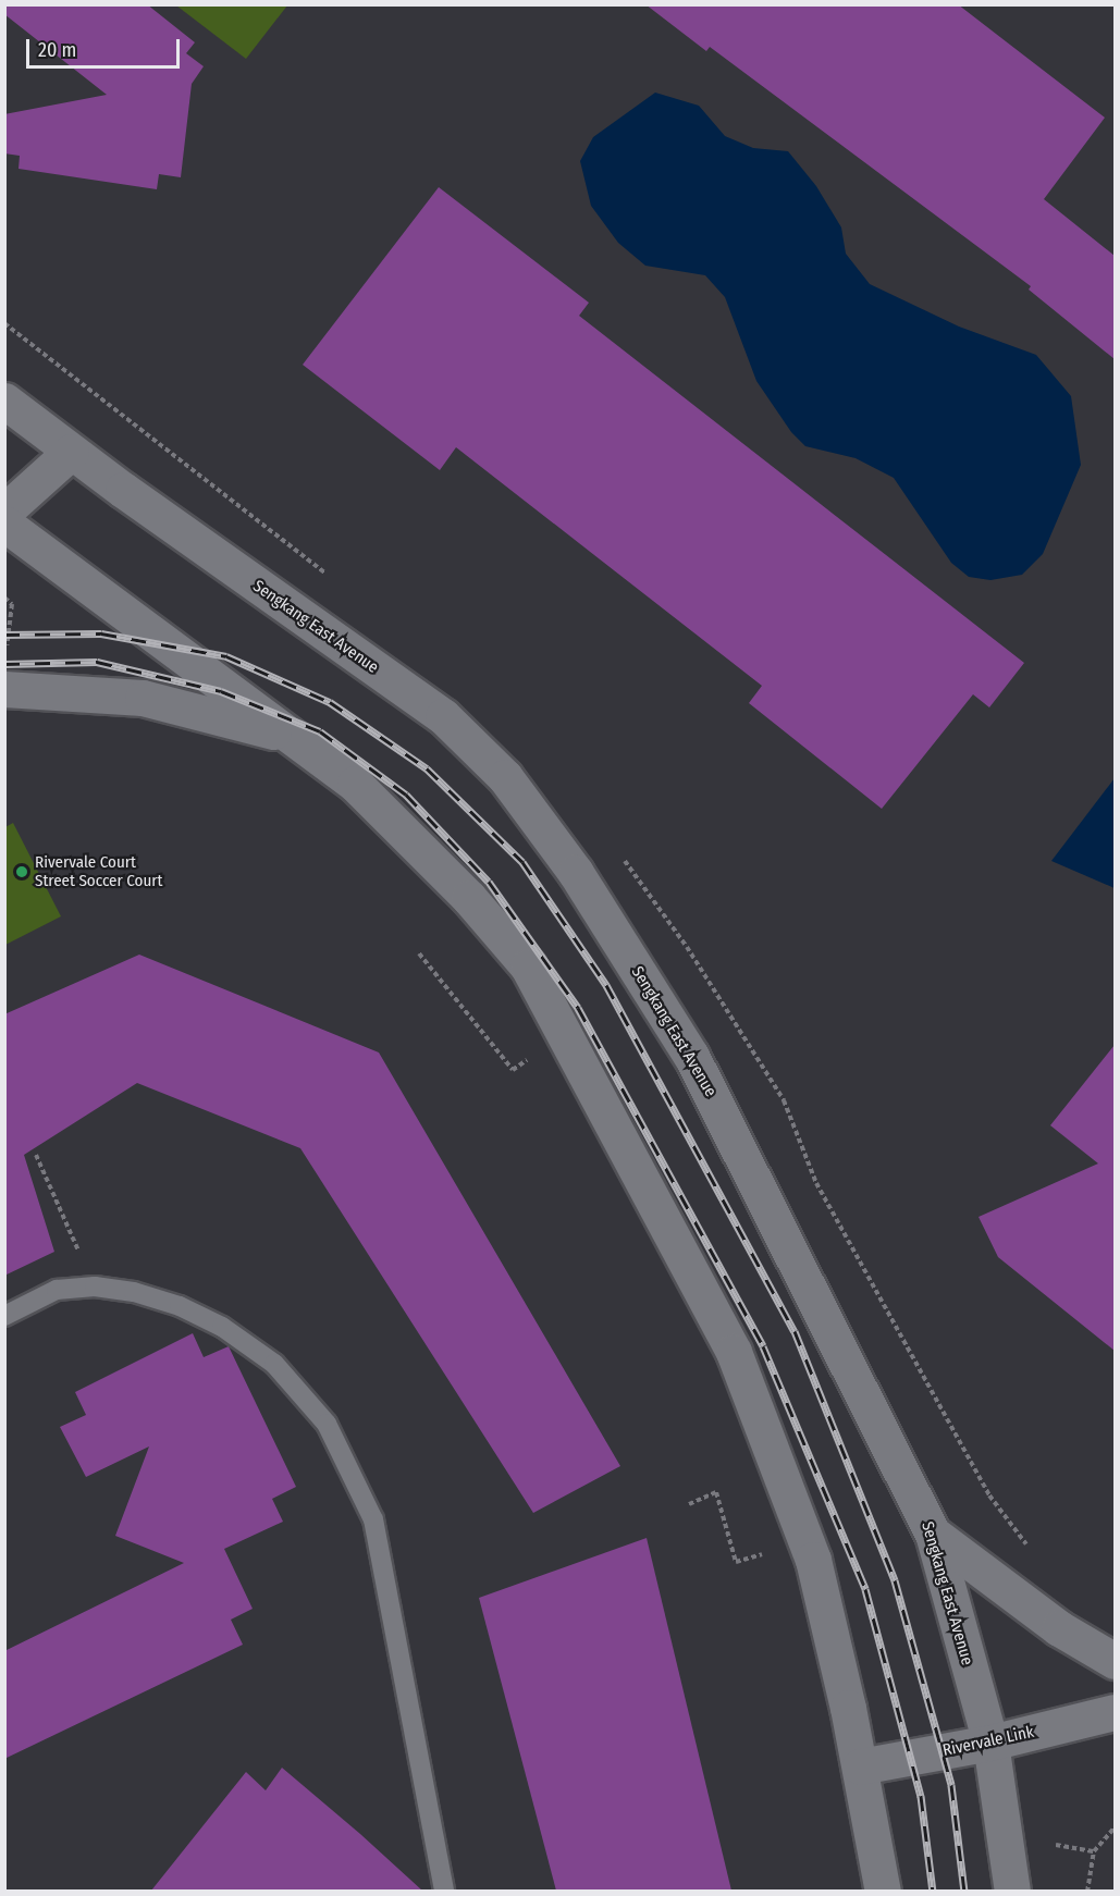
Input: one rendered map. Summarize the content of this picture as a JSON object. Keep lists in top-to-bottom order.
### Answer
{
  "streets": {
    "main road": ["Sengkang East Avenue", "Rivervale Link"]
  },
  "crossings": [
    ["Sengkang East Avenue", "Rivervale Link"]
  ],
  "places": ["Rivervale Court Street Soccer Court"],
  "scale_bar": "20 m"
}
